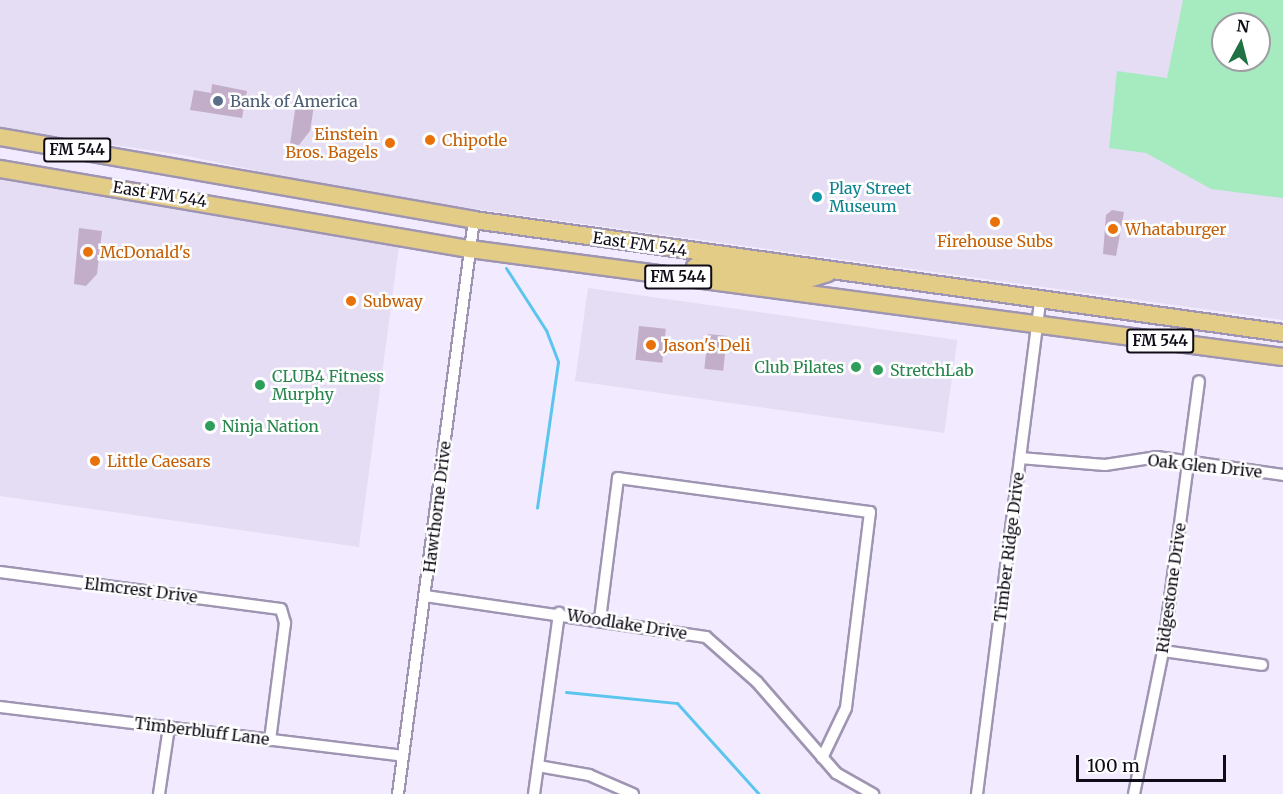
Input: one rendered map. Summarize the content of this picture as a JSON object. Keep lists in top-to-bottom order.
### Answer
{
  "streets": {
    "main road": ["FM 544", "East FM 544"],
    "street": [
      "Oak Glen Drive",
      "Hawthorne Drive",
      "Timber Ridge Drive",
      "Ridgestone Drive",
      "Elmcrest Drive",
      "Woodlake Drive",
      "Timberbluff Lane"
    ]
  },
  "crossings": [
    ["East FM 544", "Hawthorne Drive"],
    ["East FM 544", "Timber Ridge Drive"],
    ["Oak Glen Drive", "Timber Ridge Drive"],
    ["Oak Glen Drive", "Ridgestone Drive"],
    ["Hawthorne Drive", "Woodlake Drive"],
    ["Hawthorne Drive", "Timberbluff Lane"],
    ["Elmcrest Drive", "Timberbluff Lane"]
  ],
  "places": [
    "Bank of America",
    "Chipotle",
    "Einstein Bros. Bagels",
    "Play Street Museum",
    "Firehouse Subs",
    "Whataburger",
    "McDonald's",
    "Subway",
    "Jason's Deli",
    "Club Pilates",
    "StretchLab",
    "CLUB4 Fitness Murphy",
    "Ninja Nation",
    "Little Caesars"
  ],
  "scale_bar": "100 m",
  "north": "top"
}
